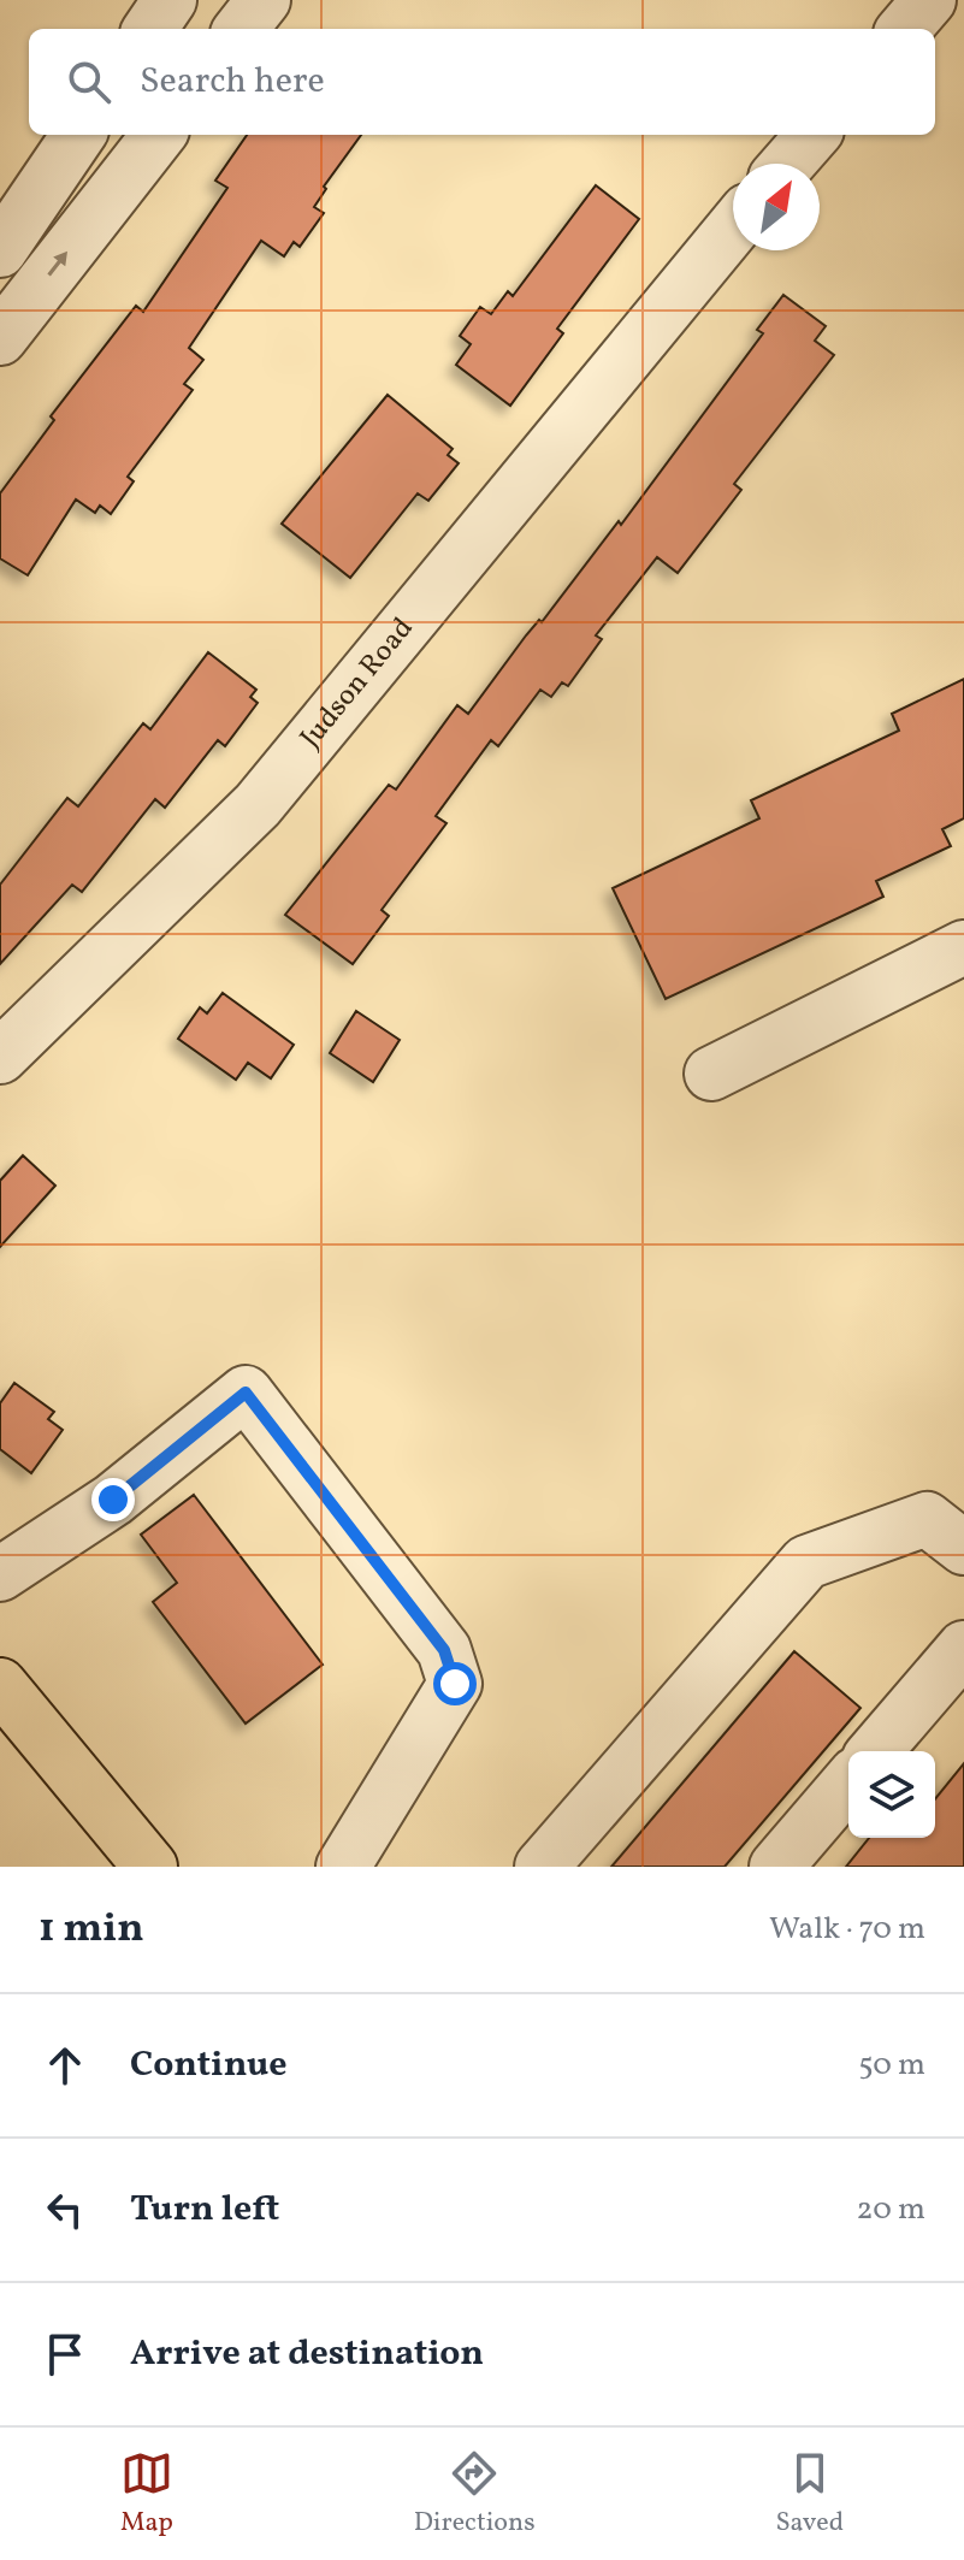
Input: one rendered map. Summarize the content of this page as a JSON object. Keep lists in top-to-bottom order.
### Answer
{
  "streets": {
    "street": ["Judson Road"]
  },
  "north": "top right",
  "page": {
    "search": "Search here",
    "heading": ["1 min", "Walk · 70 m"],
    "list": [
      ["Continue", "50 m"],
      ["Turn left", "20 m"],
      "Arrive at destination"
    ],
    "nav": ["Map", "Directions", "Saved"]
  }
}
